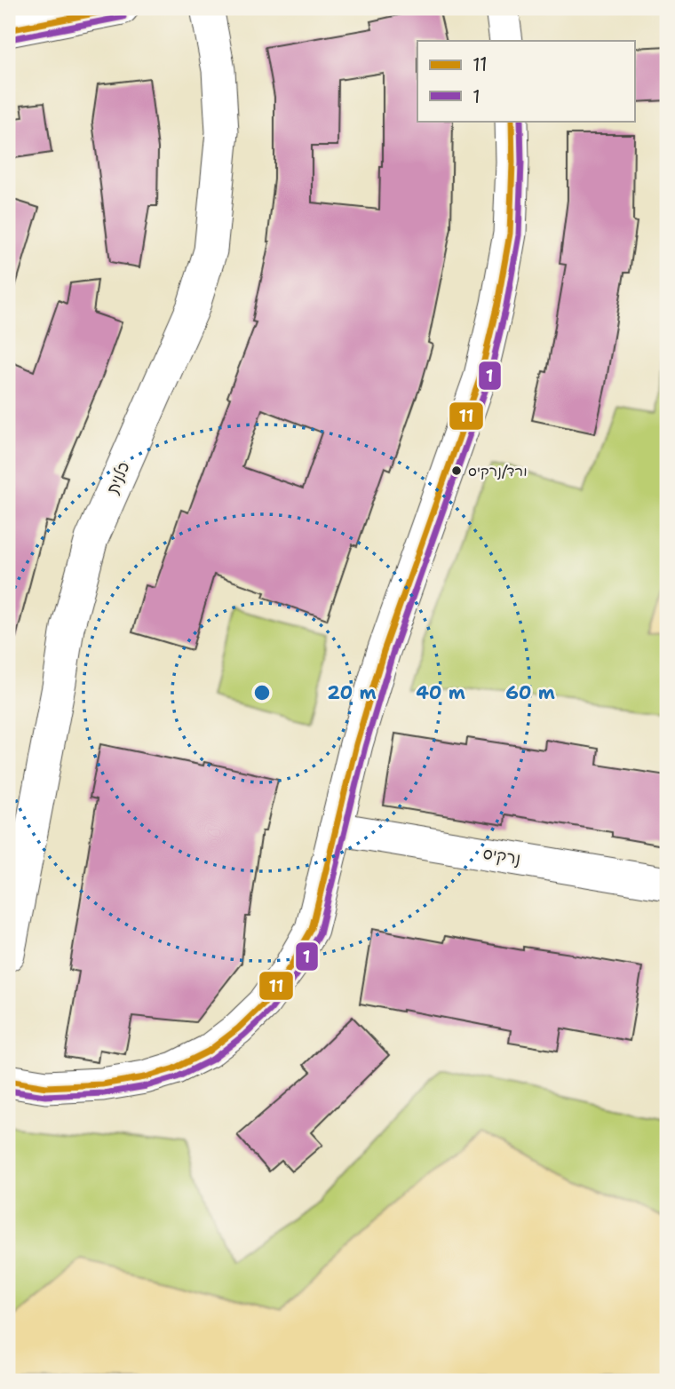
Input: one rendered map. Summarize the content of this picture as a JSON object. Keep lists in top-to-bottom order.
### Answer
{
  "streets": {
    "street": ["כלנית", "נרקיס"]
  },
  "places": ["ורד/נרקיס"],
  "lines": ["transit line 11", "transit line 1"],
  "legend": ["11", "1"],
  "rings": ["20 m", "40 m", "60 m"]
}
